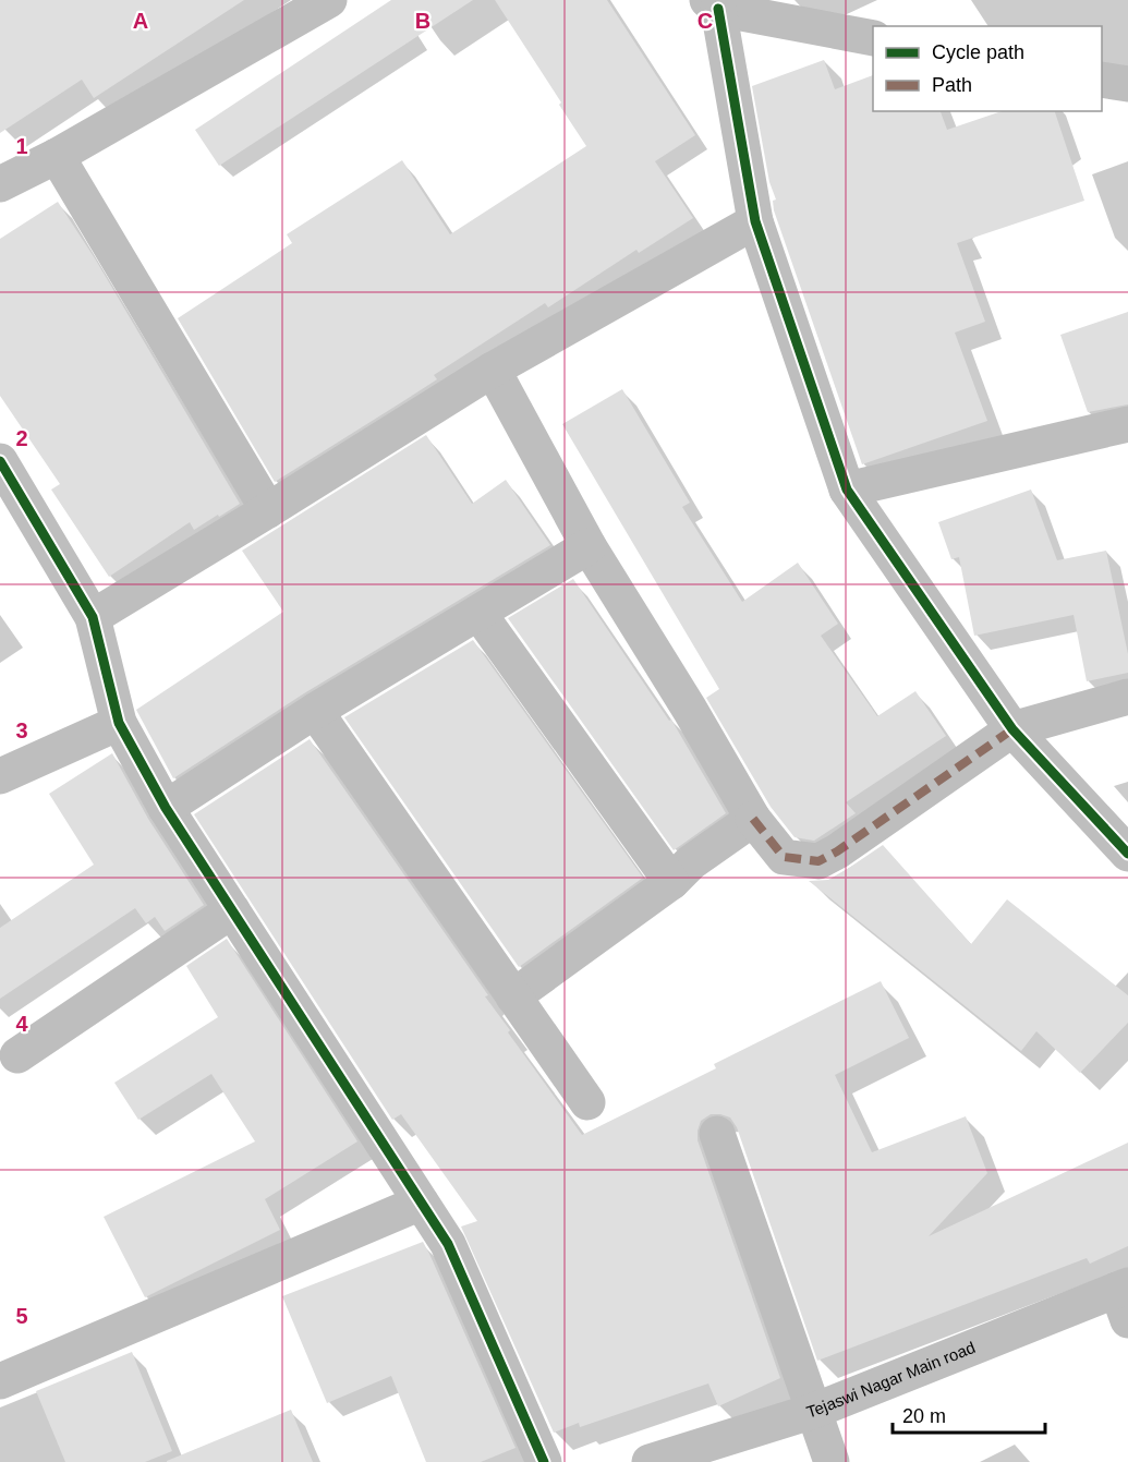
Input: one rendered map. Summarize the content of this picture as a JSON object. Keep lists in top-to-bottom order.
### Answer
{
  "streets": {
    "street": ["Tejaswi Nagar Main road"]
  },
  "legend": ["Cycle path", "Path"],
  "scale_bar": "20 m",
  "grid": {
    "columns": ["A", "B", "C"],
    "rows": [
      "1",
      "2",
      "3",
      "4",
      "5"
    ]
  }
}
